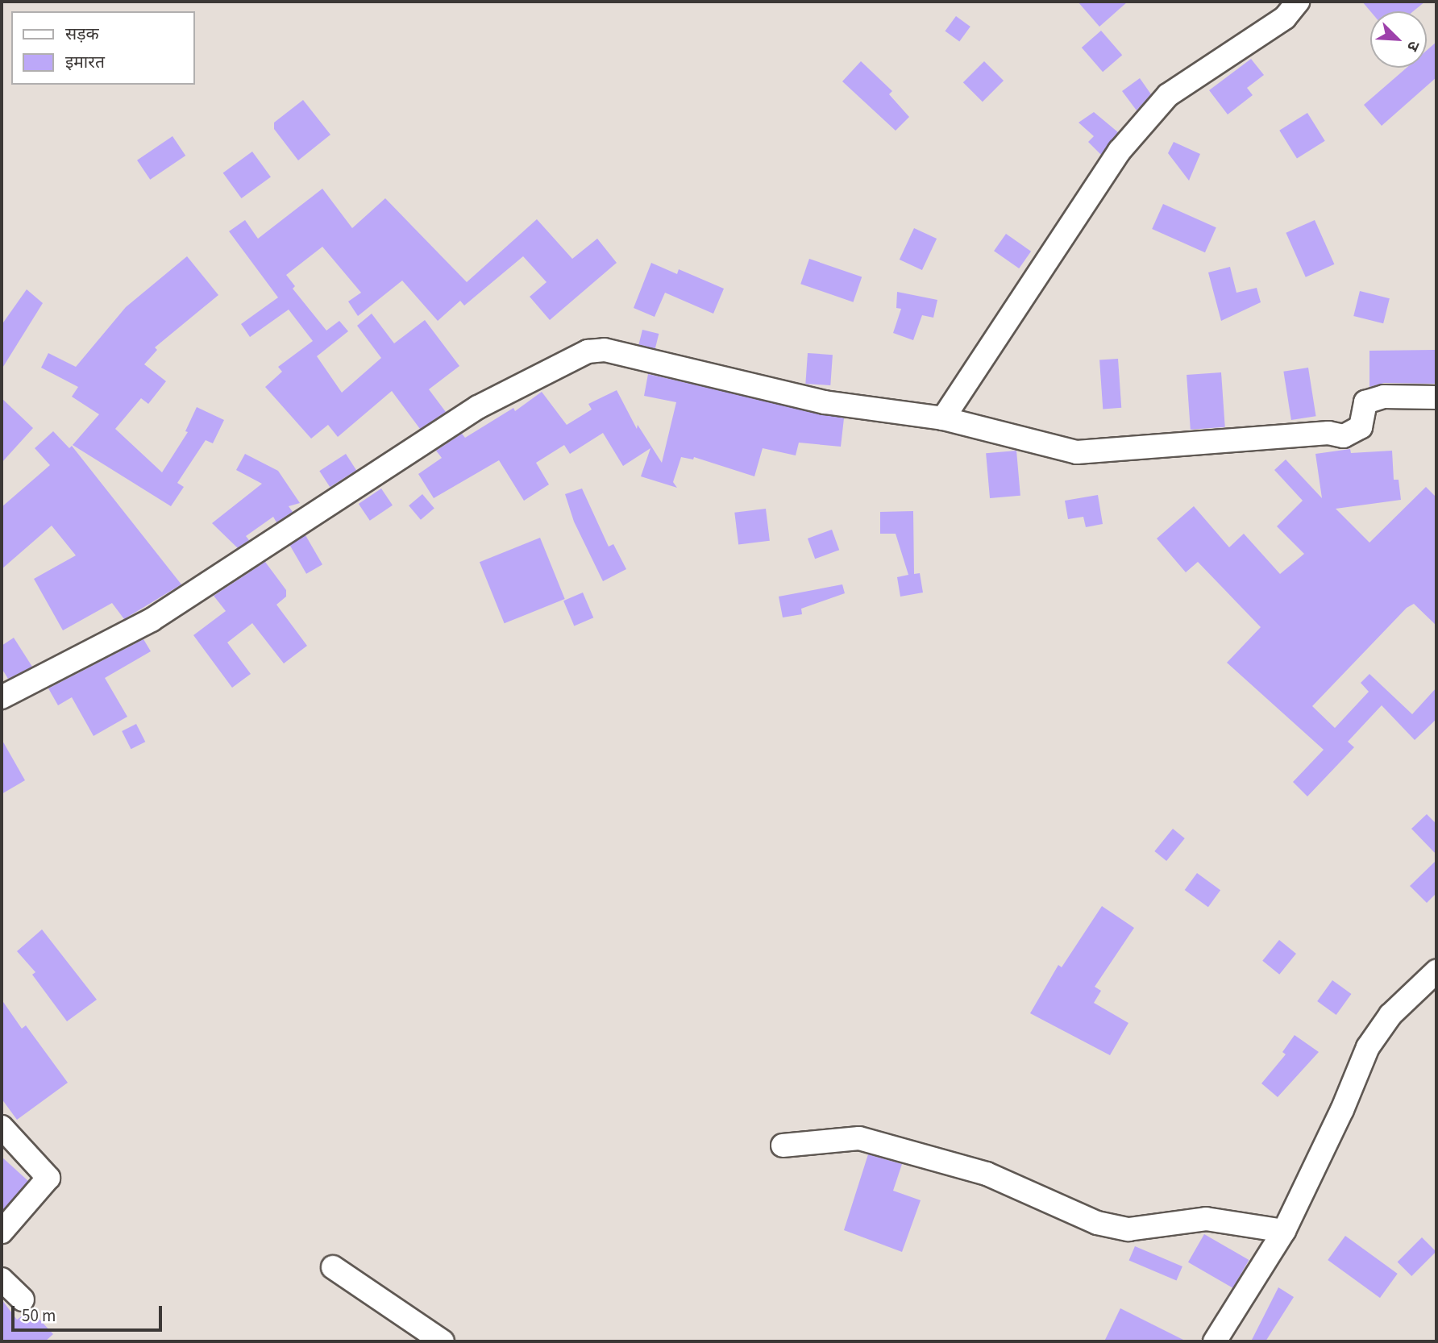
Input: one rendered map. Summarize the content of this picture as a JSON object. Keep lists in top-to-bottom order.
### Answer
{
  "legend": ["सड़क", "इमारत"],
  "scale_bar": "50 m",
  "north": "bottom right"
}
